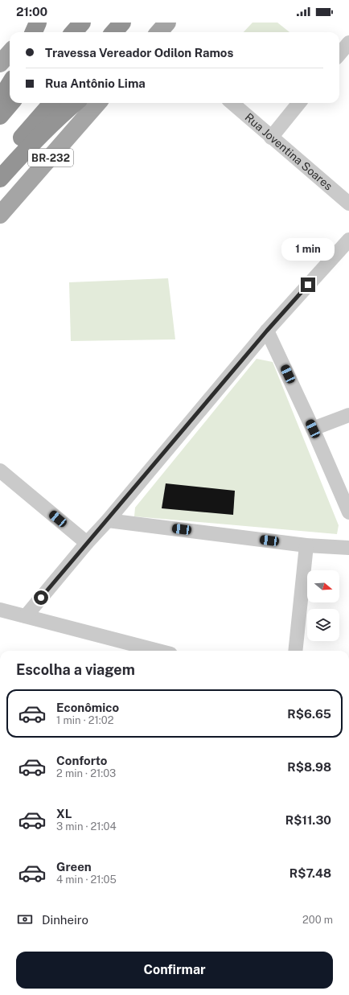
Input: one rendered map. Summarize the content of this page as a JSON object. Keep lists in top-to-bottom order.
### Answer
{
  "streets": {
    "highway": ["BR-232"],
    "street": ["Rua Joventina Soares"]
  },
  "north": "right",
  "page": {
    "status": "21:00",
    "banner": ["Travessa Vereador Odilon Ramos", "Rua Antônio Lima"],
    "bubble": "1 min",
    "heading": "Escolha a viagem",
    "list": [
      {
        "name": "Econômico",
        "note": "1 min · 21:02",
        "value": "R$6.65"
      },
      {
        "name": "Conforto",
        "note": "2 min · 21:03",
        "value": "R$8.98"
      },
      {
        "name": "XL",
        "note": "3 min · 21:04",
        "value": "R$11.30"
      },
      {
        "name": "Green",
        "note": "4 min · 21:05",
        "value": "R$7.48"
      }
    ],
    "pay": ["Dinheiro", "200 m"],
    "buttons": "Confirmar"
  }
}
